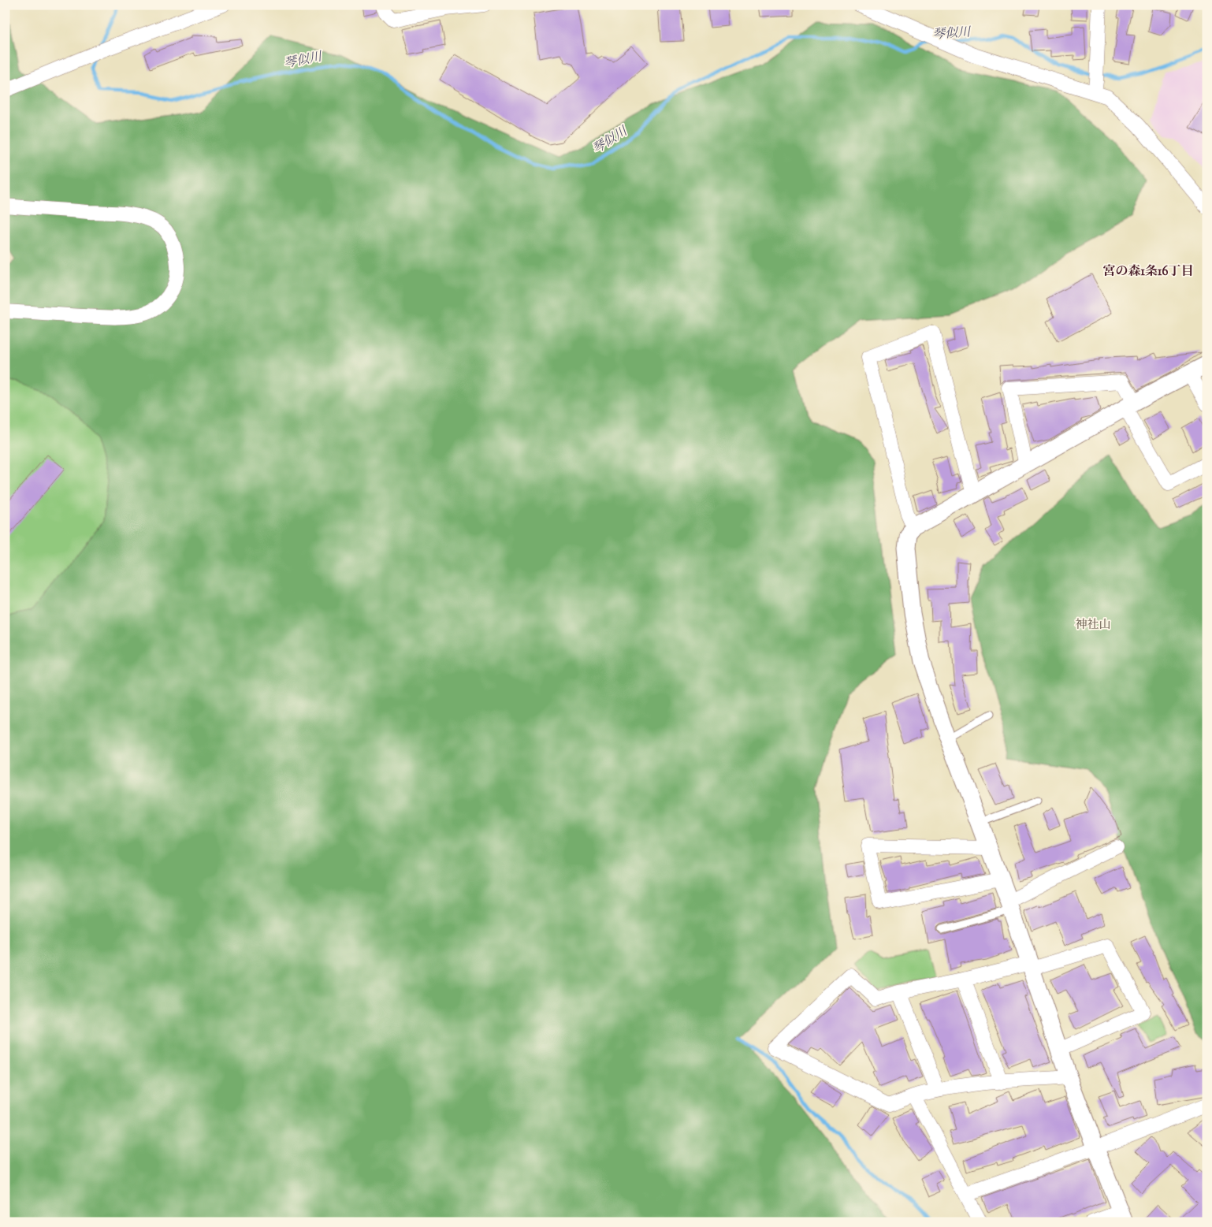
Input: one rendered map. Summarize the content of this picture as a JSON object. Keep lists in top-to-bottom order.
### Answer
{
  "districts": ["宮の森1条16丁目"],
  "water": ["琴似川"],
  "parks": ["神社山"]
}
